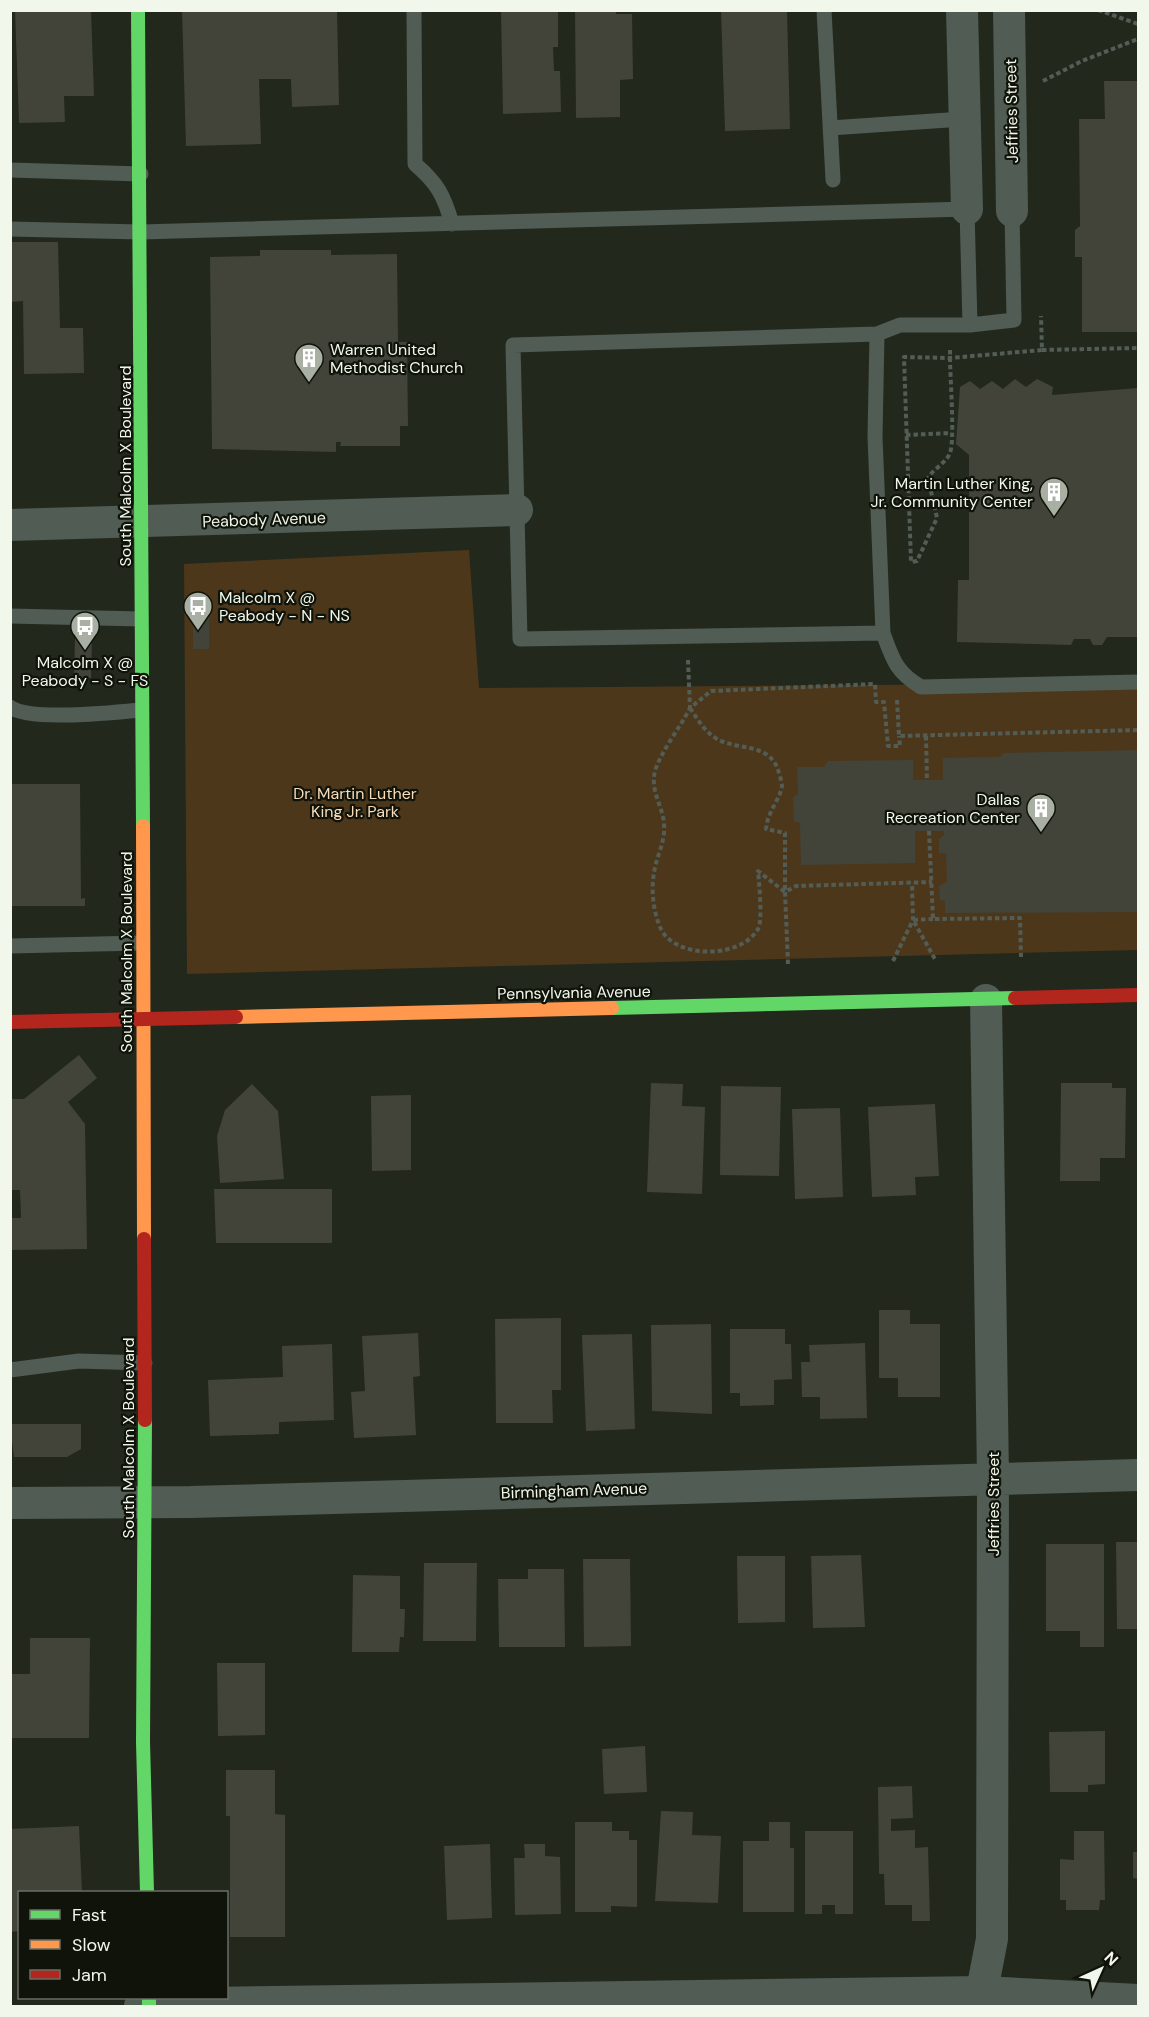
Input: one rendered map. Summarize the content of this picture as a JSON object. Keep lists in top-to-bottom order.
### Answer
{
  "streets": {
    "street": [
      "Jeffries Street",
      "South Malcolm X Boulevard",
      "Peabody Avenue",
      "Pennsylvania Avenue",
      "Birmingham Avenue"
    ]
  },
  "crossings": [
    ["Jeffries Street", "Pennsylvania Avenue"],
    ["Jeffries Street", "Birmingham Avenue"],
    ["South Malcolm X Boulevard", "Peabody Avenue"],
    ["South Malcolm X Boulevard", "Pennsylvania Avenue"],
    ["South Malcolm X Boulevard", "Birmingham Avenue"]
  ],
  "parks": ["Dr. Martin Luther King Jr. Park"],
  "places": {
    "building": ["Warren United Methodist Church", "Martin Luther King, Jr. Community Center", "Dallas Recreation Center"],
    "bus stop": ["Malcolm X @ Peabody - N - NS", "Malcolm X @ Peabody - S - FS"]
  },
  "legend": ["Fast", "Slow", "Jam"],
  "north": "top right"
}
